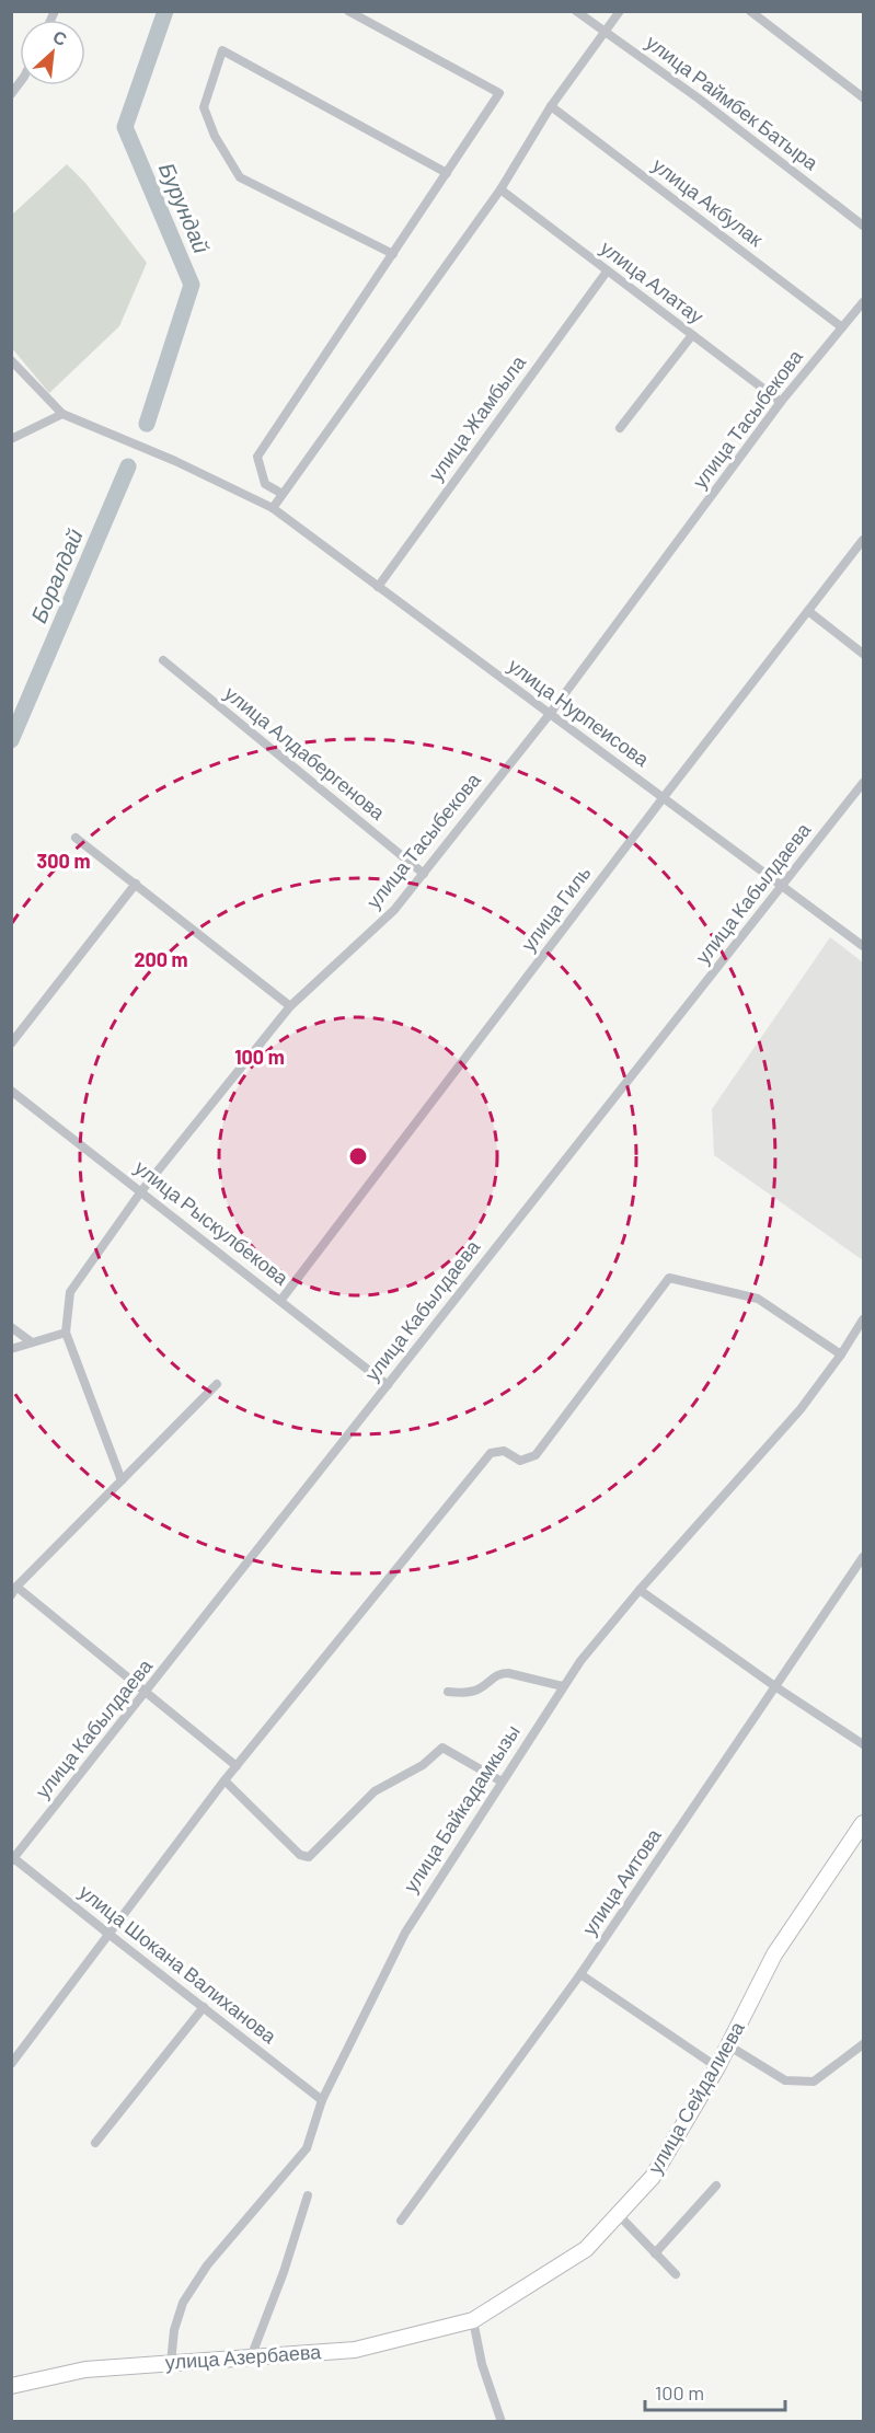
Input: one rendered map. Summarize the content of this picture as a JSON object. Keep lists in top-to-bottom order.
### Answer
{
  "streets": {
    "main road": ["улица Сейдалиева", "улица Азербаева"],
    "street": [
      "улица Раймбек Батыра",
      "улица Акбулак",
      "улица Алатау",
      "улица Жамбыла",
      "улица Тасыбекова",
      "улица Нурпеисова",
      "улица Алдабергенова",
      "улица Кабылдаева",
      "улица Гиль",
      "улица Рыскулбекова",
      "улица Байкадамкызы",
      "улица Аитова",
      "улица Шокана Валиханова"
    ]
  },
  "crossings": [
    ["улица Акбулак", "улица Тасыбекова"],
    ["улица Алатау", "улица Жамбыла"],
    ["улица Алатау", "улица Тасыбекова"],
    ["улица Жамбыла", "улица Нурпеисова"],
    ["улица Тасыбекова", "улица Нурпеисова"],
    ["улица Тасыбекова", "улица Алдабергенова"],
    ["улица Тасыбекова", "улица Рыскулбекова"],
    ["улица Нурпеисова", "улица Кабылдаева"],
    ["улица Нурпеисова", "улица Гиль"],
    ["улица Кабылдаева", "улица Рыскулбекова"],
    ["улица Кабылдаева", "улица Шокана Валиханова"],
    ["улица Гиль", "улица Рыскулбекова"],
    ["улица Байкадамкызы", "улица Шокана Валиханова"],
    ["улица Байкадамкызы", "улица Азербаева"],
    ["улица Сейдалиева", "улица Азербаева"]
  ],
  "water": ["Бурундай", "Боралдай"],
  "scale_bar": "100 m",
  "north": "top right",
  "rings": ["300 m", "200 m", "100 m"]
}
